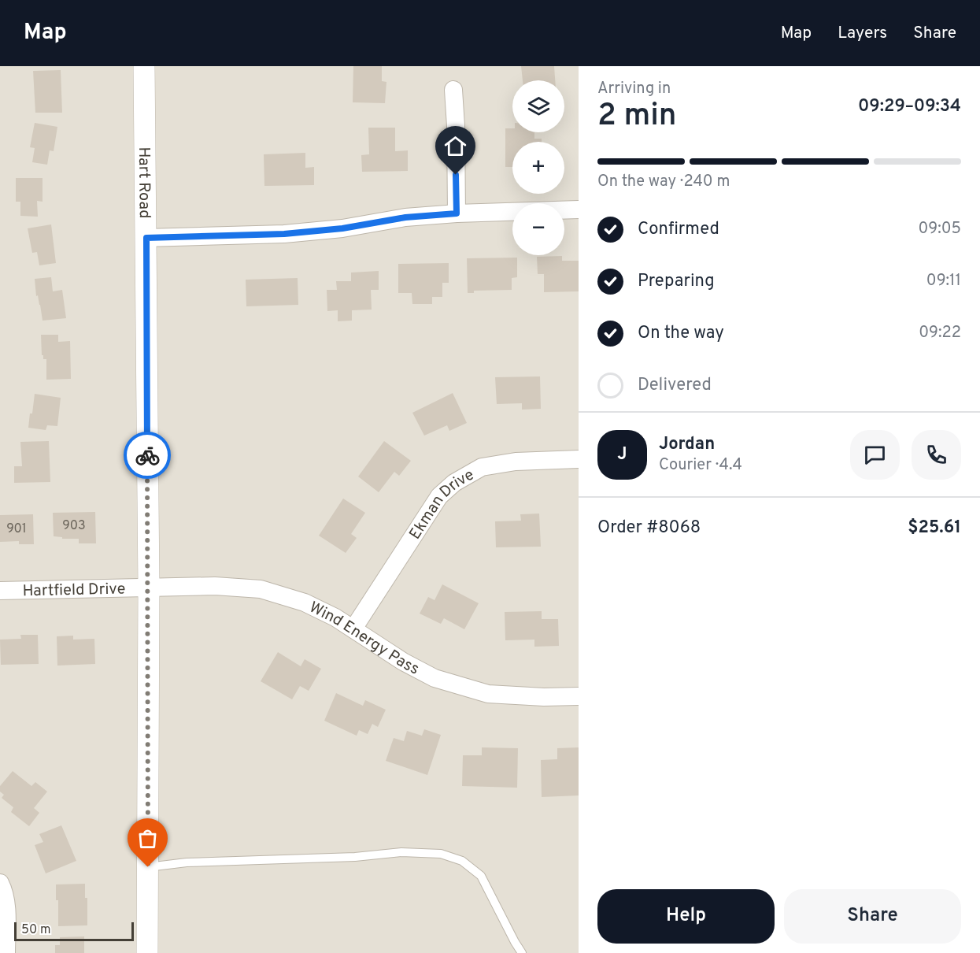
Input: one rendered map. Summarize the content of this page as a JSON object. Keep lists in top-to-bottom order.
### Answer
{
  "streets": {
    "street": [
      "Hart Road",
      "Ekman Drive",
      "Hartfield Drive",
      "Wind Energy Pass"
    ]
  },
  "crossings": [
    ["Hart Road", "Hartfield Drive"],
    ["Hart Road", "Wind Energy Pass"],
    ["Ekman Drive", "Wind Energy Pass"],
    ["Hartfield Drive", "Wind Energy Pass"]
  ],
  "house_numbers": ["903", "901"],
  "scale_bar": "50 m",
  "page": {
    "header": "Map",
    "nav": ["Map", "Layers", "Share"],
    "heading": ["2 min", "Arriving in", "09:29–09:34"],
    "panel": [
      "Jordan",
      "Courier · 4.4",
      "Order #8068",
      "$25.61"
    ],
    "map_buttons": ["+", "−"],
    "bar": "On the way · 240 m",
    "list": [
      ["Confirmed", "09:05"],
      ["Preparing", "09:11"],
      ["On the way", "09:22"],
      "Delivered"
    ],
    "round": "J",
    "buttons": ["Help", "Share"],
    "scale": "50 m"
  }
}
